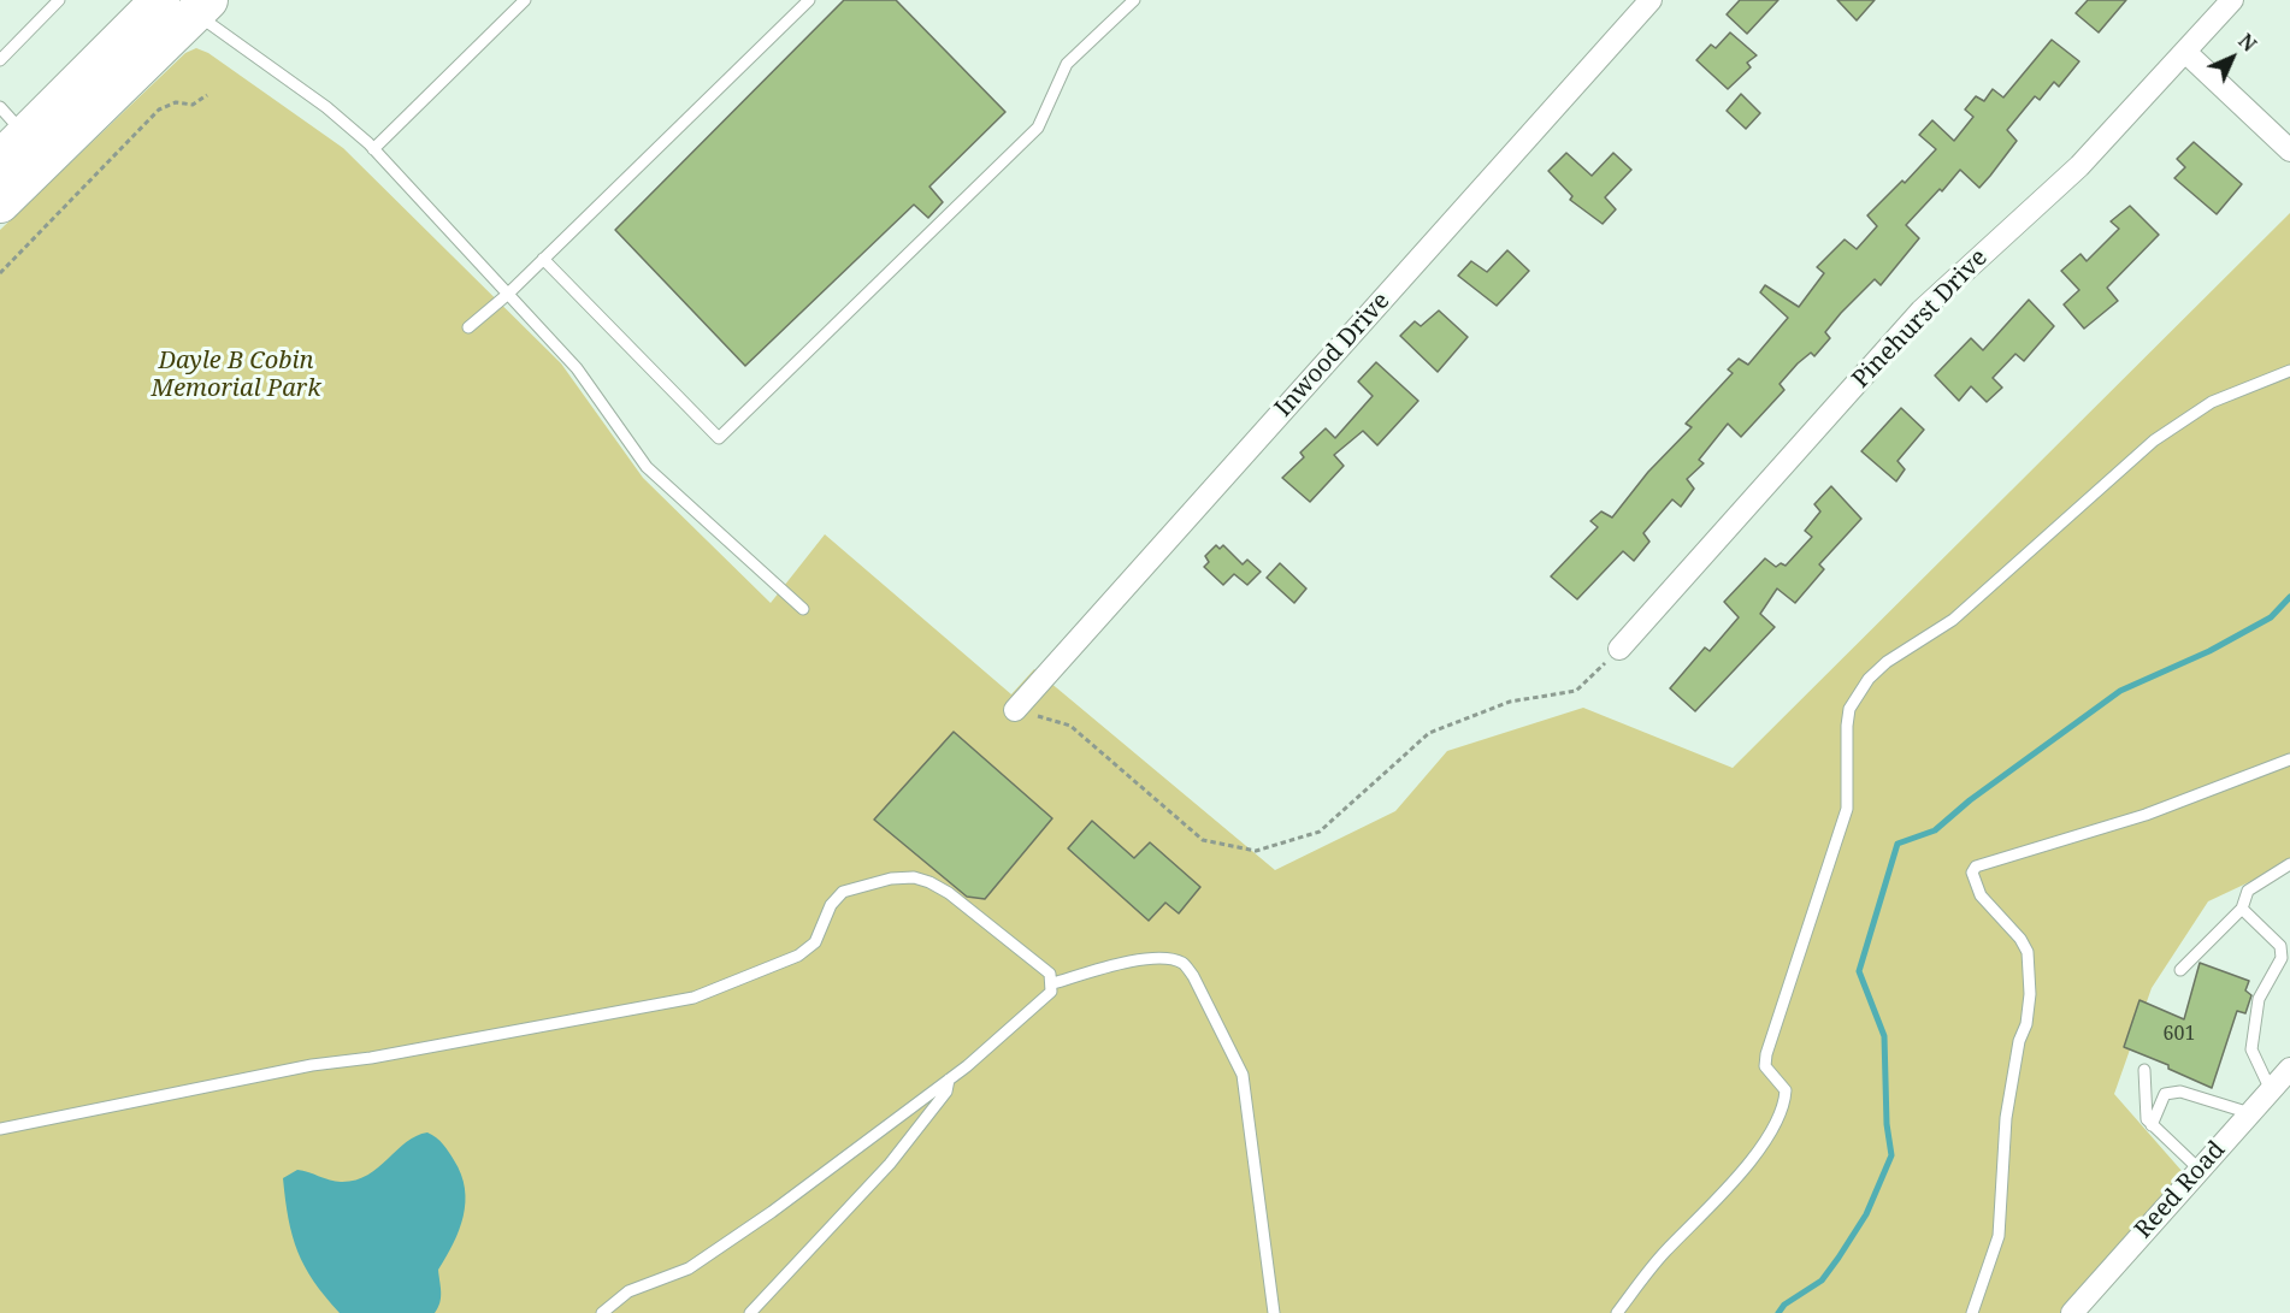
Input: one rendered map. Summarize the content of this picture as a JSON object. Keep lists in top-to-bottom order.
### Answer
{
  "streets": {
    "street": ["Pinehurst Drive", "Inwood Drive", "Reed Road"]
  },
  "parks": ["Dayle B Cobin Memorial Park"],
  "house_numbers": ["601"],
  "north": "top right"
}
